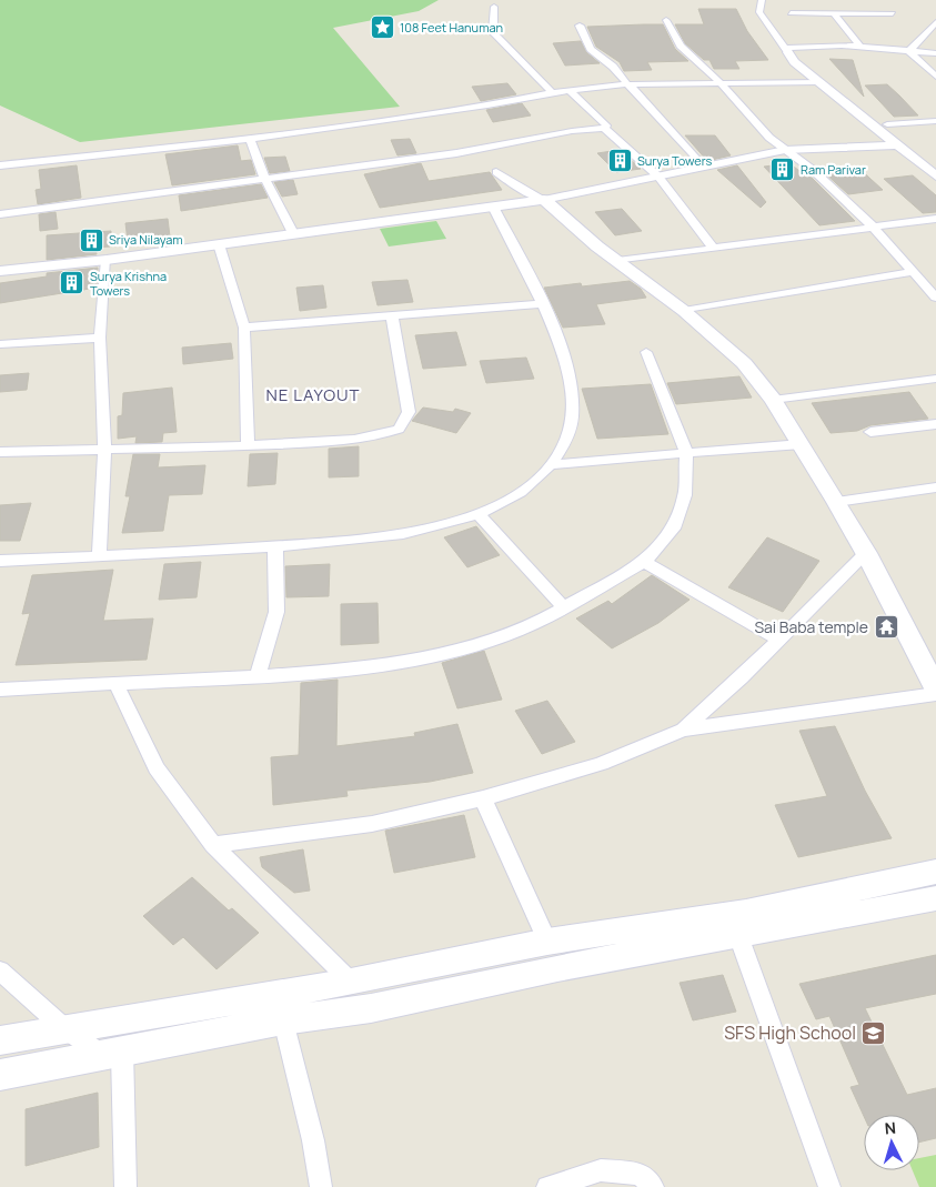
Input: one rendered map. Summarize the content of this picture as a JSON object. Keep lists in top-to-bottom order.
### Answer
{
  "districts": ["NE LAYOUT"],
  "places": {
    "place": ["108 Feet Hanuman"],
    "building": [
      "Surya Towers",
      "Ram Parivar",
      "Sriya Nilayam",
      "Surya Krishna Towers"
    ],
    "temple": ["Sai Baba temple"],
    "school or university": ["SFS High School"]
  },
  "north": "top"
}
